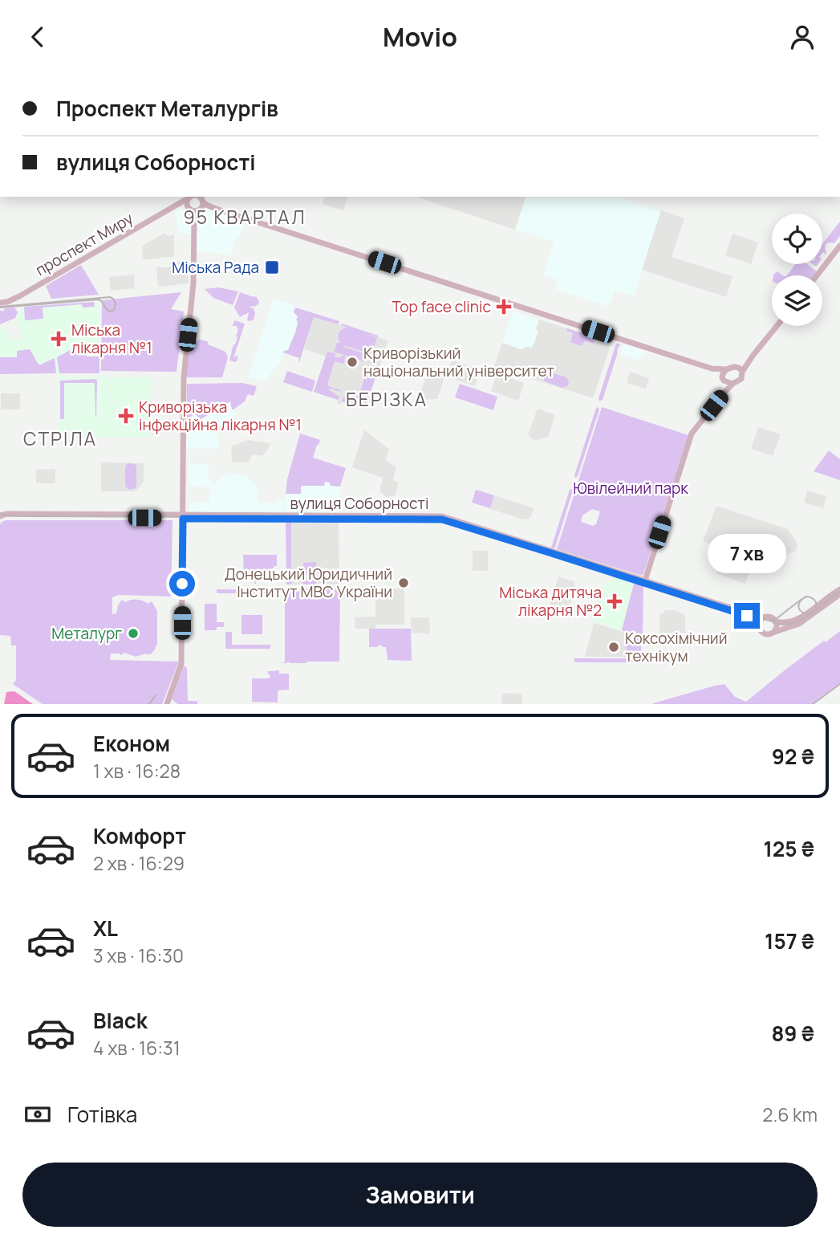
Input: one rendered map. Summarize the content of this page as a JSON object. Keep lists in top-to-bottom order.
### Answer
{
  "streets": {
    "main road": ["проспект Миру", "вулиця Соборності"]
  },
  "districts": ["95 КВАРТАЛ", "БЕРІЗКА", "СТРІЛА"],
  "parks": ["Ювілейний парк"],
  "places": {
    "transit": ["Міська Рада"],
    "health": [
      "Top face clinic",
      "Міська лікарня №1",
      "Криворізька інфекційна лікарня №1",
      "Міська дитяча лікарня №2"
    ],
    "other": [
      "Криворізький національний університет",
      "Донецький Юридичний Інститут МВС України",
      "Металург",
      "Коксохімічний технікум"
    ]
  },
  "page": {
    "header": "Movio",
    "banner": ["Проспект Металургів", "вулиця Соборності"],
    "bubble": "7 хв",
    "list": [
      {
        "name": "Економ",
        "note": "1 хв · 16:28",
        "value": "92 ₴"
      },
      {
        "name": "Комфорт",
        "note": "2 хв · 16:29",
        "value": "125 ₴"
      },
      {
        "name": "XL",
        "note": "3 хв · 16:30",
        "value": "157 ₴"
      },
      {
        "name": "Black",
        "note": "4 хв · 16:31",
        "value": "89 ₴"
      }
    ],
    "pay": ["Готівка", "2.6 km"],
    "buttons": "Замовити"
  }
}
